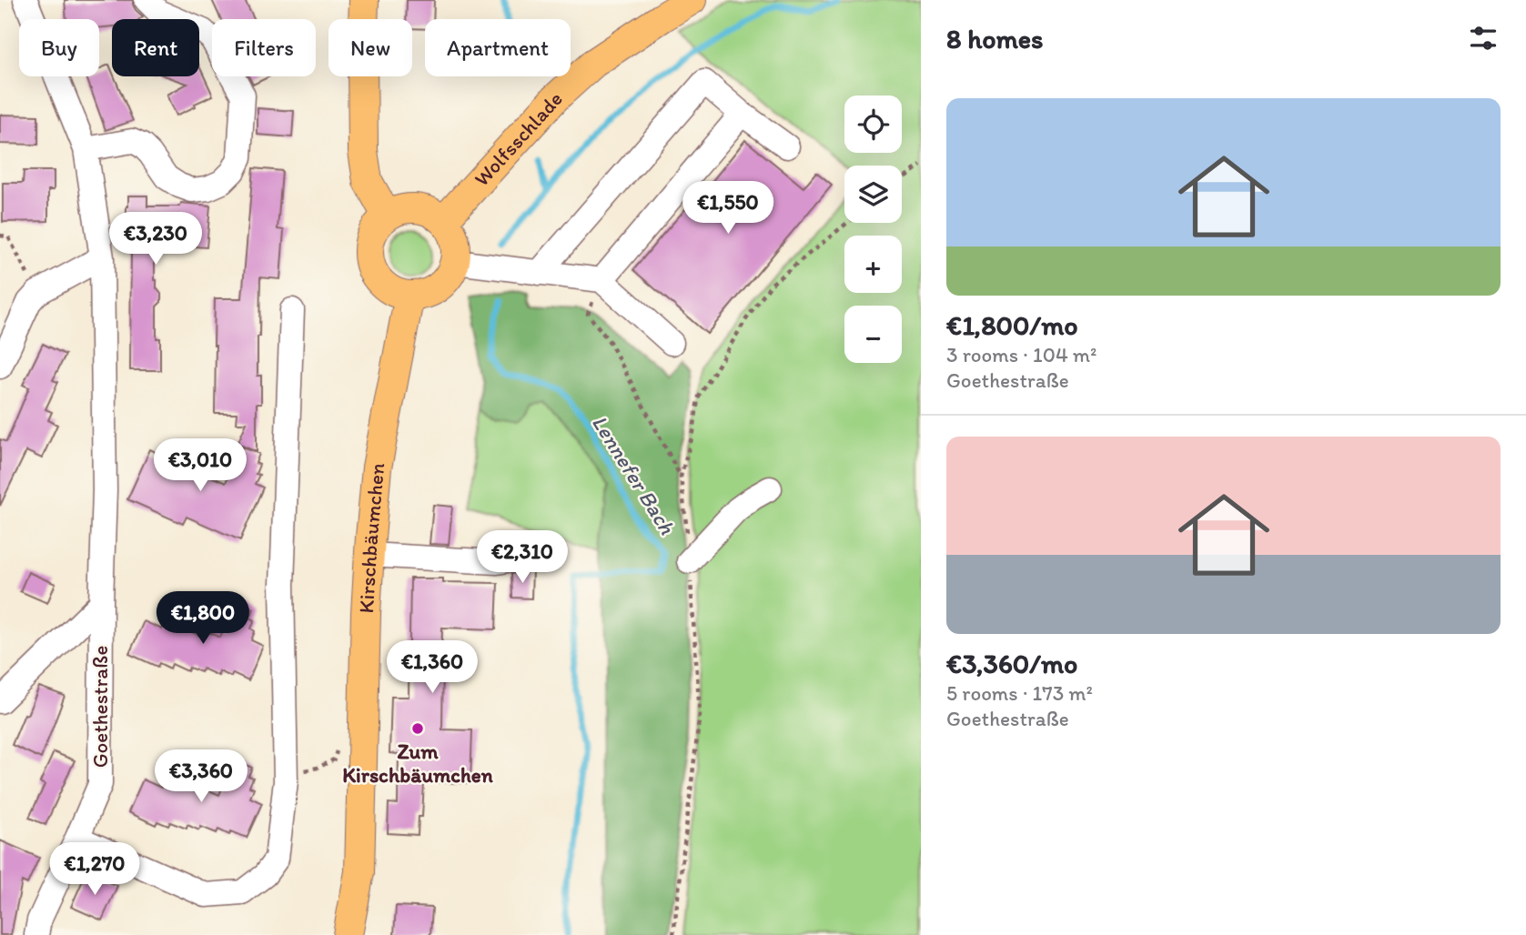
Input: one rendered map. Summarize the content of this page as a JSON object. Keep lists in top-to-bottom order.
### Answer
{
  "streets": {
    "main road": ["Wolfsschlade", "Kirschbäumchen"],
    "street": ["Goethestraße"]
  },
  "crossings": [
    ["Wolfsschlade", "Kirschbäumchen"]
  ],
  "water": ["Lennefer Bach"],
  "places": ["Zum Kirschbäumchen"],
  "page": {
    "heading": "8 homes",
    "chip": [
      "Buy",
      "Rent",
      "Filters",
      "New",
      "Apartment"
    ],
    "list": [
      {
        "name": "€1,800/mo",
        "note": "3 rooms · 104 m² · Goethestraße"
      },
      {
        "name": "€3,360/mo",
        "note": "5 rooms · 173 m² · Goethestraße"
      }
    ],
    "map_buttons": ["+", "−"],
    "price": [
      "€1,550",
      "€3,230",
      "€3,010",
      "€2,310",
      "€1,800",
      "€1,360",
      "€3,360",
      "€1,270"
    ]
  }
}
